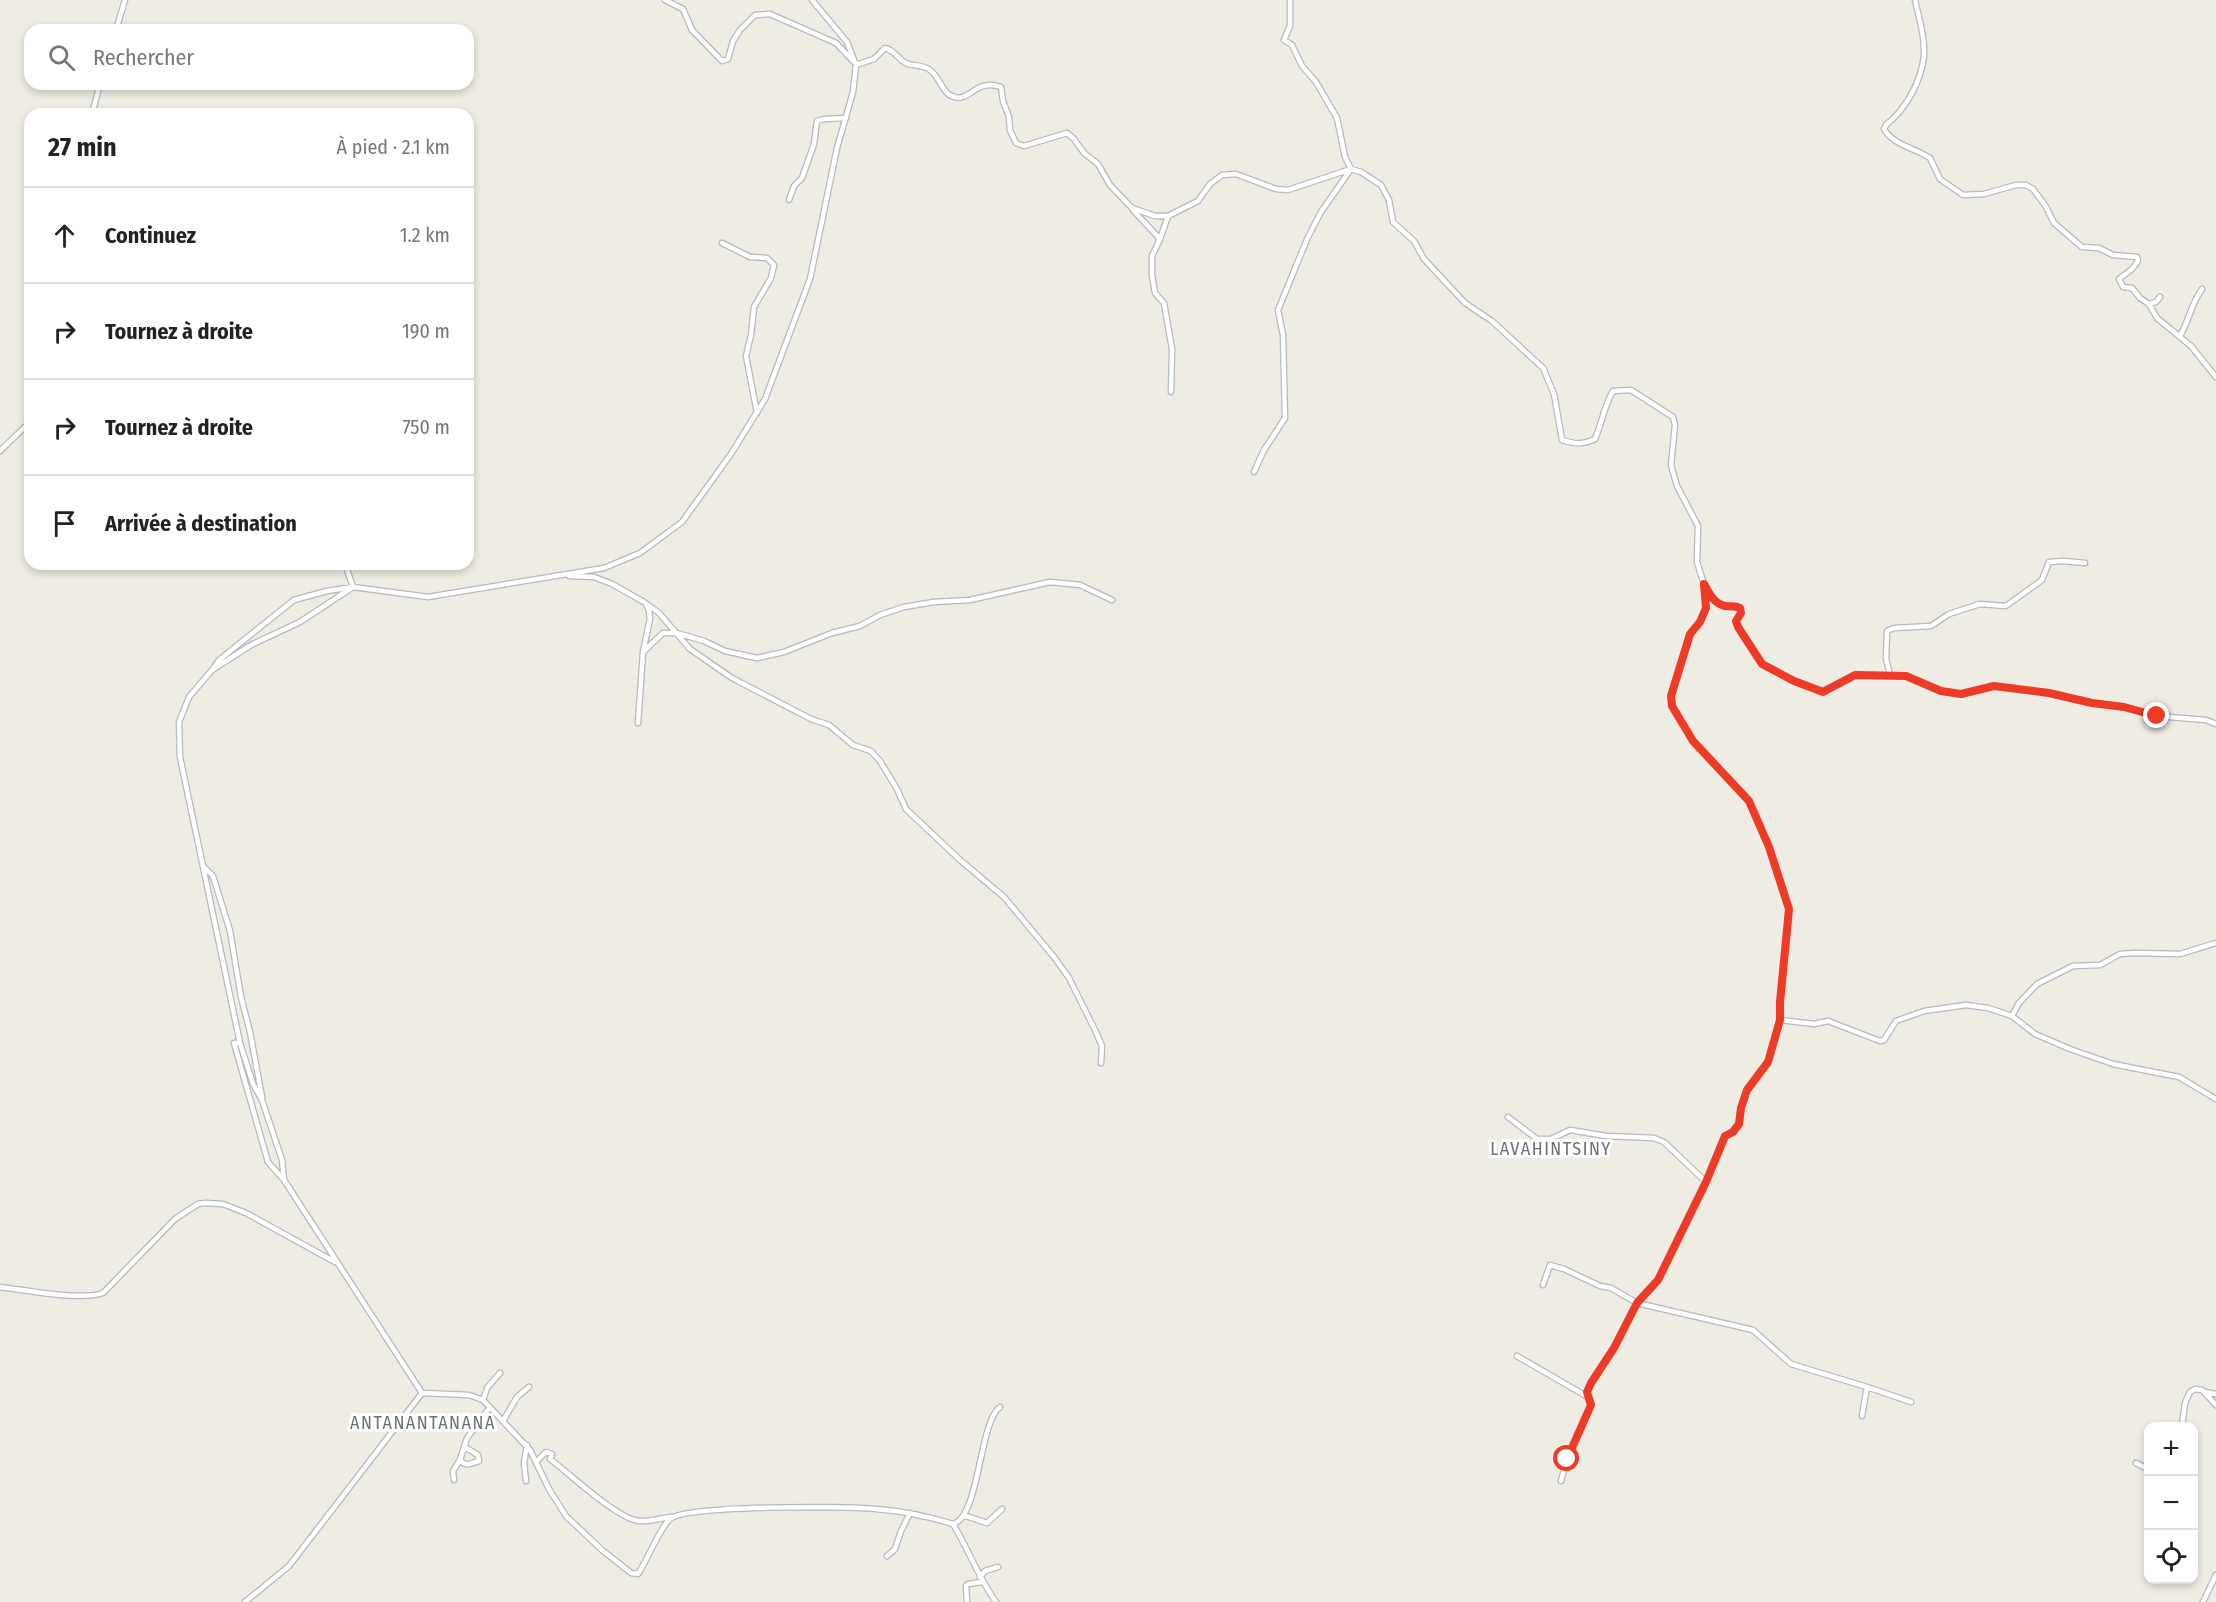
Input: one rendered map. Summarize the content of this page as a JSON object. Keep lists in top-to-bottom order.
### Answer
{
  "districts": ["LAVAHINTSINY", "ANTANANTANANA"],
  "page": {
    "search": "Rechercher",
    "heading": ["27 min", "À pied · 2.1 km"],
    "list": [
      ["Continuez", "1.2 km"],
      ["Tournez à droite", "190 m"],
      ["Tournez à droite", "750 m"],
      "Arrivée à destination"
    ],
    "map_buttons": ["+", "−"]
  }
}
